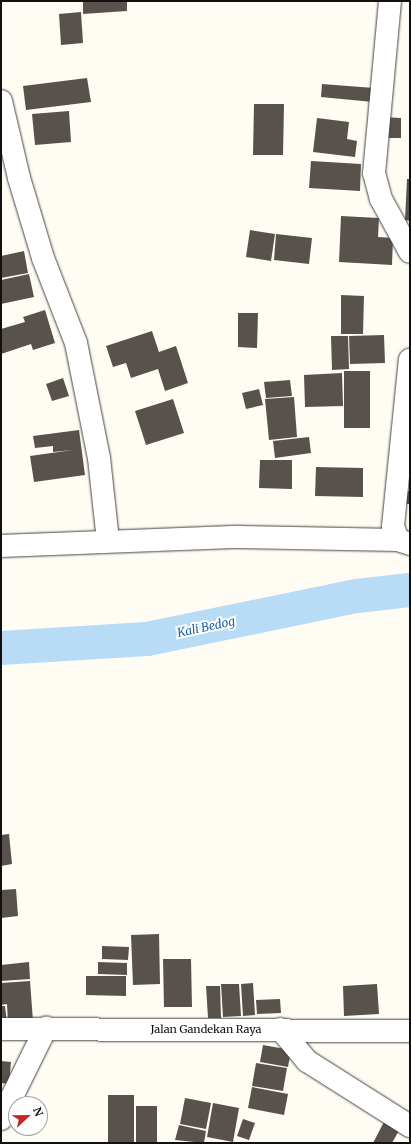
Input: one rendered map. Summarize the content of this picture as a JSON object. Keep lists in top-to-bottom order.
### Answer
{
  "streets": {
    "street": ["Jalan Gandekan Raya"]
  },
  "water": ["Kali Bedog"],
  "north": "right"
}
